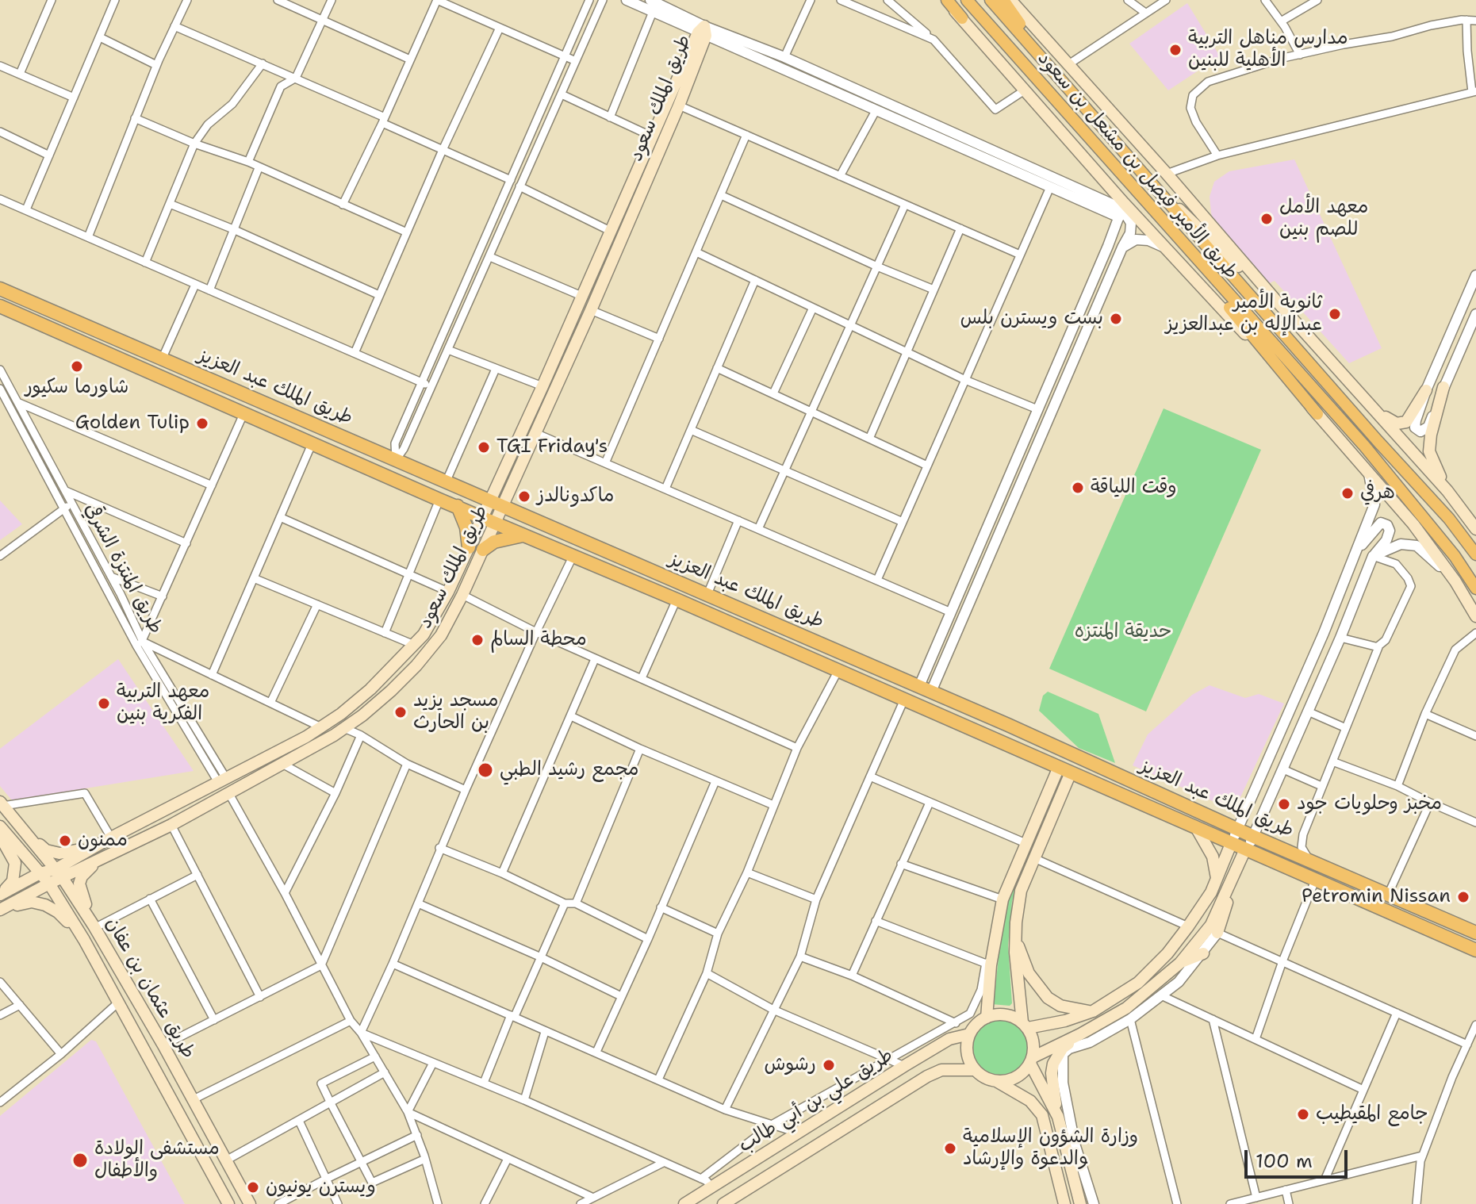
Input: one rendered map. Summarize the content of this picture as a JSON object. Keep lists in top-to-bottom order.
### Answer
{
  "streets": {
    "highway": ["طريق الملك عبد العزيز"],
    "main road": [
      "طريق الملك سعود",
      "طريق الأمير فيصل بن مشعل بن سعود",
      "طريق عثمان بن عفان",
      "طريق علي بن أبي طالب"
    ],
    "street": ["طريق المنتزة الشرقي"]
  },
  "crossings": [
    ["طريق الملك سعود", "طريق الملك عبد العزيز"],
    ["طريق الملك سعود", "طريق المنتزة الشرقي"],
    ["طريق الملك سعود", "طريق عثمان بن عفان"]
  ],
  "parks": ["حديقة المنتزه"],
  "places": [
    "مدارس مناهل التربية الأهلية للبنين",
    "معهد الأمل للصم بنين",
    "ثانوية الأمير عبدالإله بن عبدالعزيز",
    "بست ويسترن بلس",
    "شاورما سكيور",
    "Golden Tulip",
    "TGI Friday's",
    "وقت اللياقة",
    "هرفي",
    "ماكدونالدز",
    "محطة السالم",
    "معهد التربية الفكرية بنين",
    "مسجد يزيد بن الحارث",
    "مجمع رشيد الطبي",
    "مخبز وحلويات جود",
    "ممنون",
    "Petromin Nissan",
    "رشوش",
    "جامع المقيطيب",
    "وزارة الشؤون الإسلامية والدعوة والإرشاد",
    "مستشفى الولادة والأطفال",
    "ويسترن يونيون"
  ],
  "scale_bar": "100 m"
}
